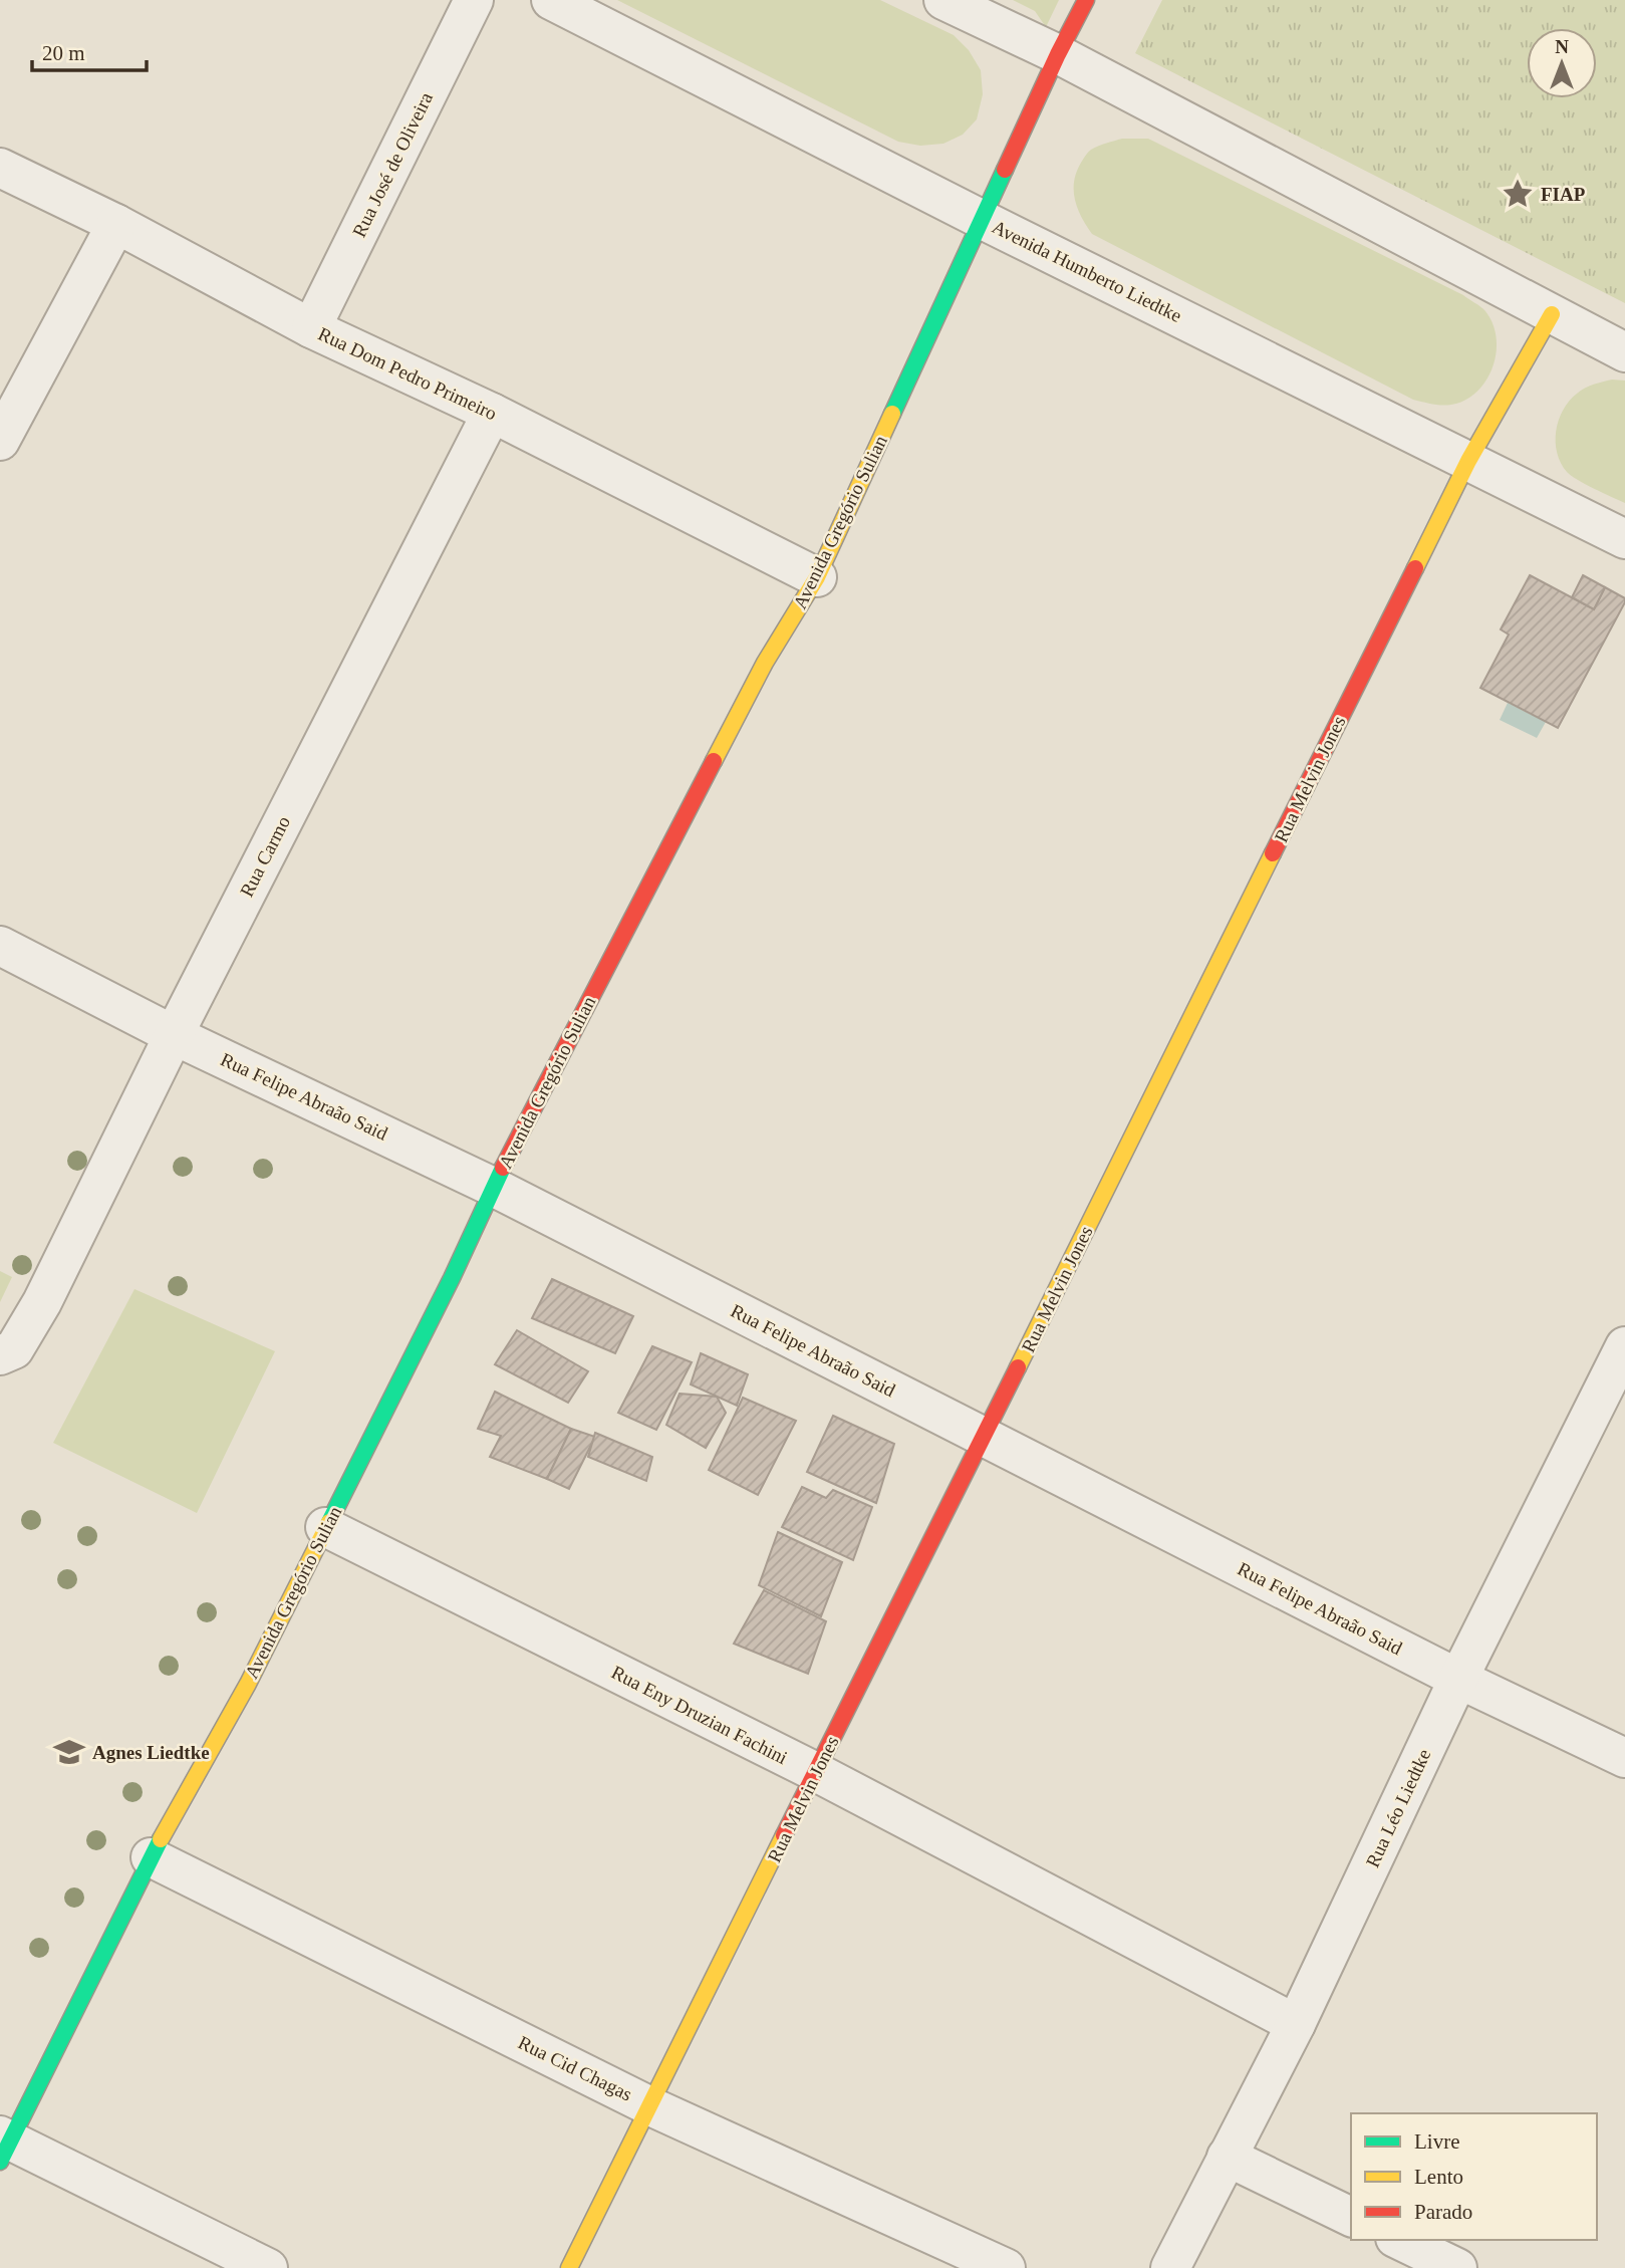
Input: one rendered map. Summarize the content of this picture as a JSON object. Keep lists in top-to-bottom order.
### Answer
{
  "streets": {
    "street": [
      "Rua José de Oliveira",
      "Avenida Humberto Liedtke",
      "Rua Dom Pedro Primeiro",
      "Avenida Gregório Sulian",
      "Rua Melvin Jones",
      "Rua Carmo",
      "Rua Felipe Abraão Said",
      "Rua Eny Druzian Fachini",
      "Rua Léo Liedtke",
      "Rua Cid Chagas"
    ]
  },
  "crossings": [
    ["Rua José de Oliveira", "Rua Dom Pedro Primeiro"],
    ["Avenida Humberto Liedtke", "Avenida Gregório Sulian"],
    ["Avenida Humberto Liedtke", "Rua Melvin Jones"],
    ["Rua Dom Pedro Primeiro", "Avenida Gregório Sulian"],
    ["Rua Dom Pedro Primeiro", "Rua Carmo"],
    ["Avenida Gregório Sulian", "Rua Felipe Abraão Said"],
    ["Avenida Gregório Sulian", "Rua Eny Druzian Fachini"],
    ["Avenida Gregório Sulian", "Rua Cid Chagas"],
    ["Rua Melvin Jones", "Rua Felipe Abraão Said"],
    ["Rua Melvin Jones", "Rua Eny Druzian Fachini"],
    ["Rua Melvin Jones", "Rua Cid Chagas"],
    ["Rua Carmo", "Rua Felipe Abraão Said"],
    ["Rua Felipe Abraão Said", "Rua Léo Liedtke"],
    ["Rua Eny Druzian Fachini", "Rua Léo Liedtke"]
  ],
  "places": {
    "place": ["FIAP"],
    "school or university": ["Agnes Liedtke"]
  },
  "legend": ["Livre", "Lento", "Parado"],
  "scale_bar": "20 m",
  "north": "top"
}
